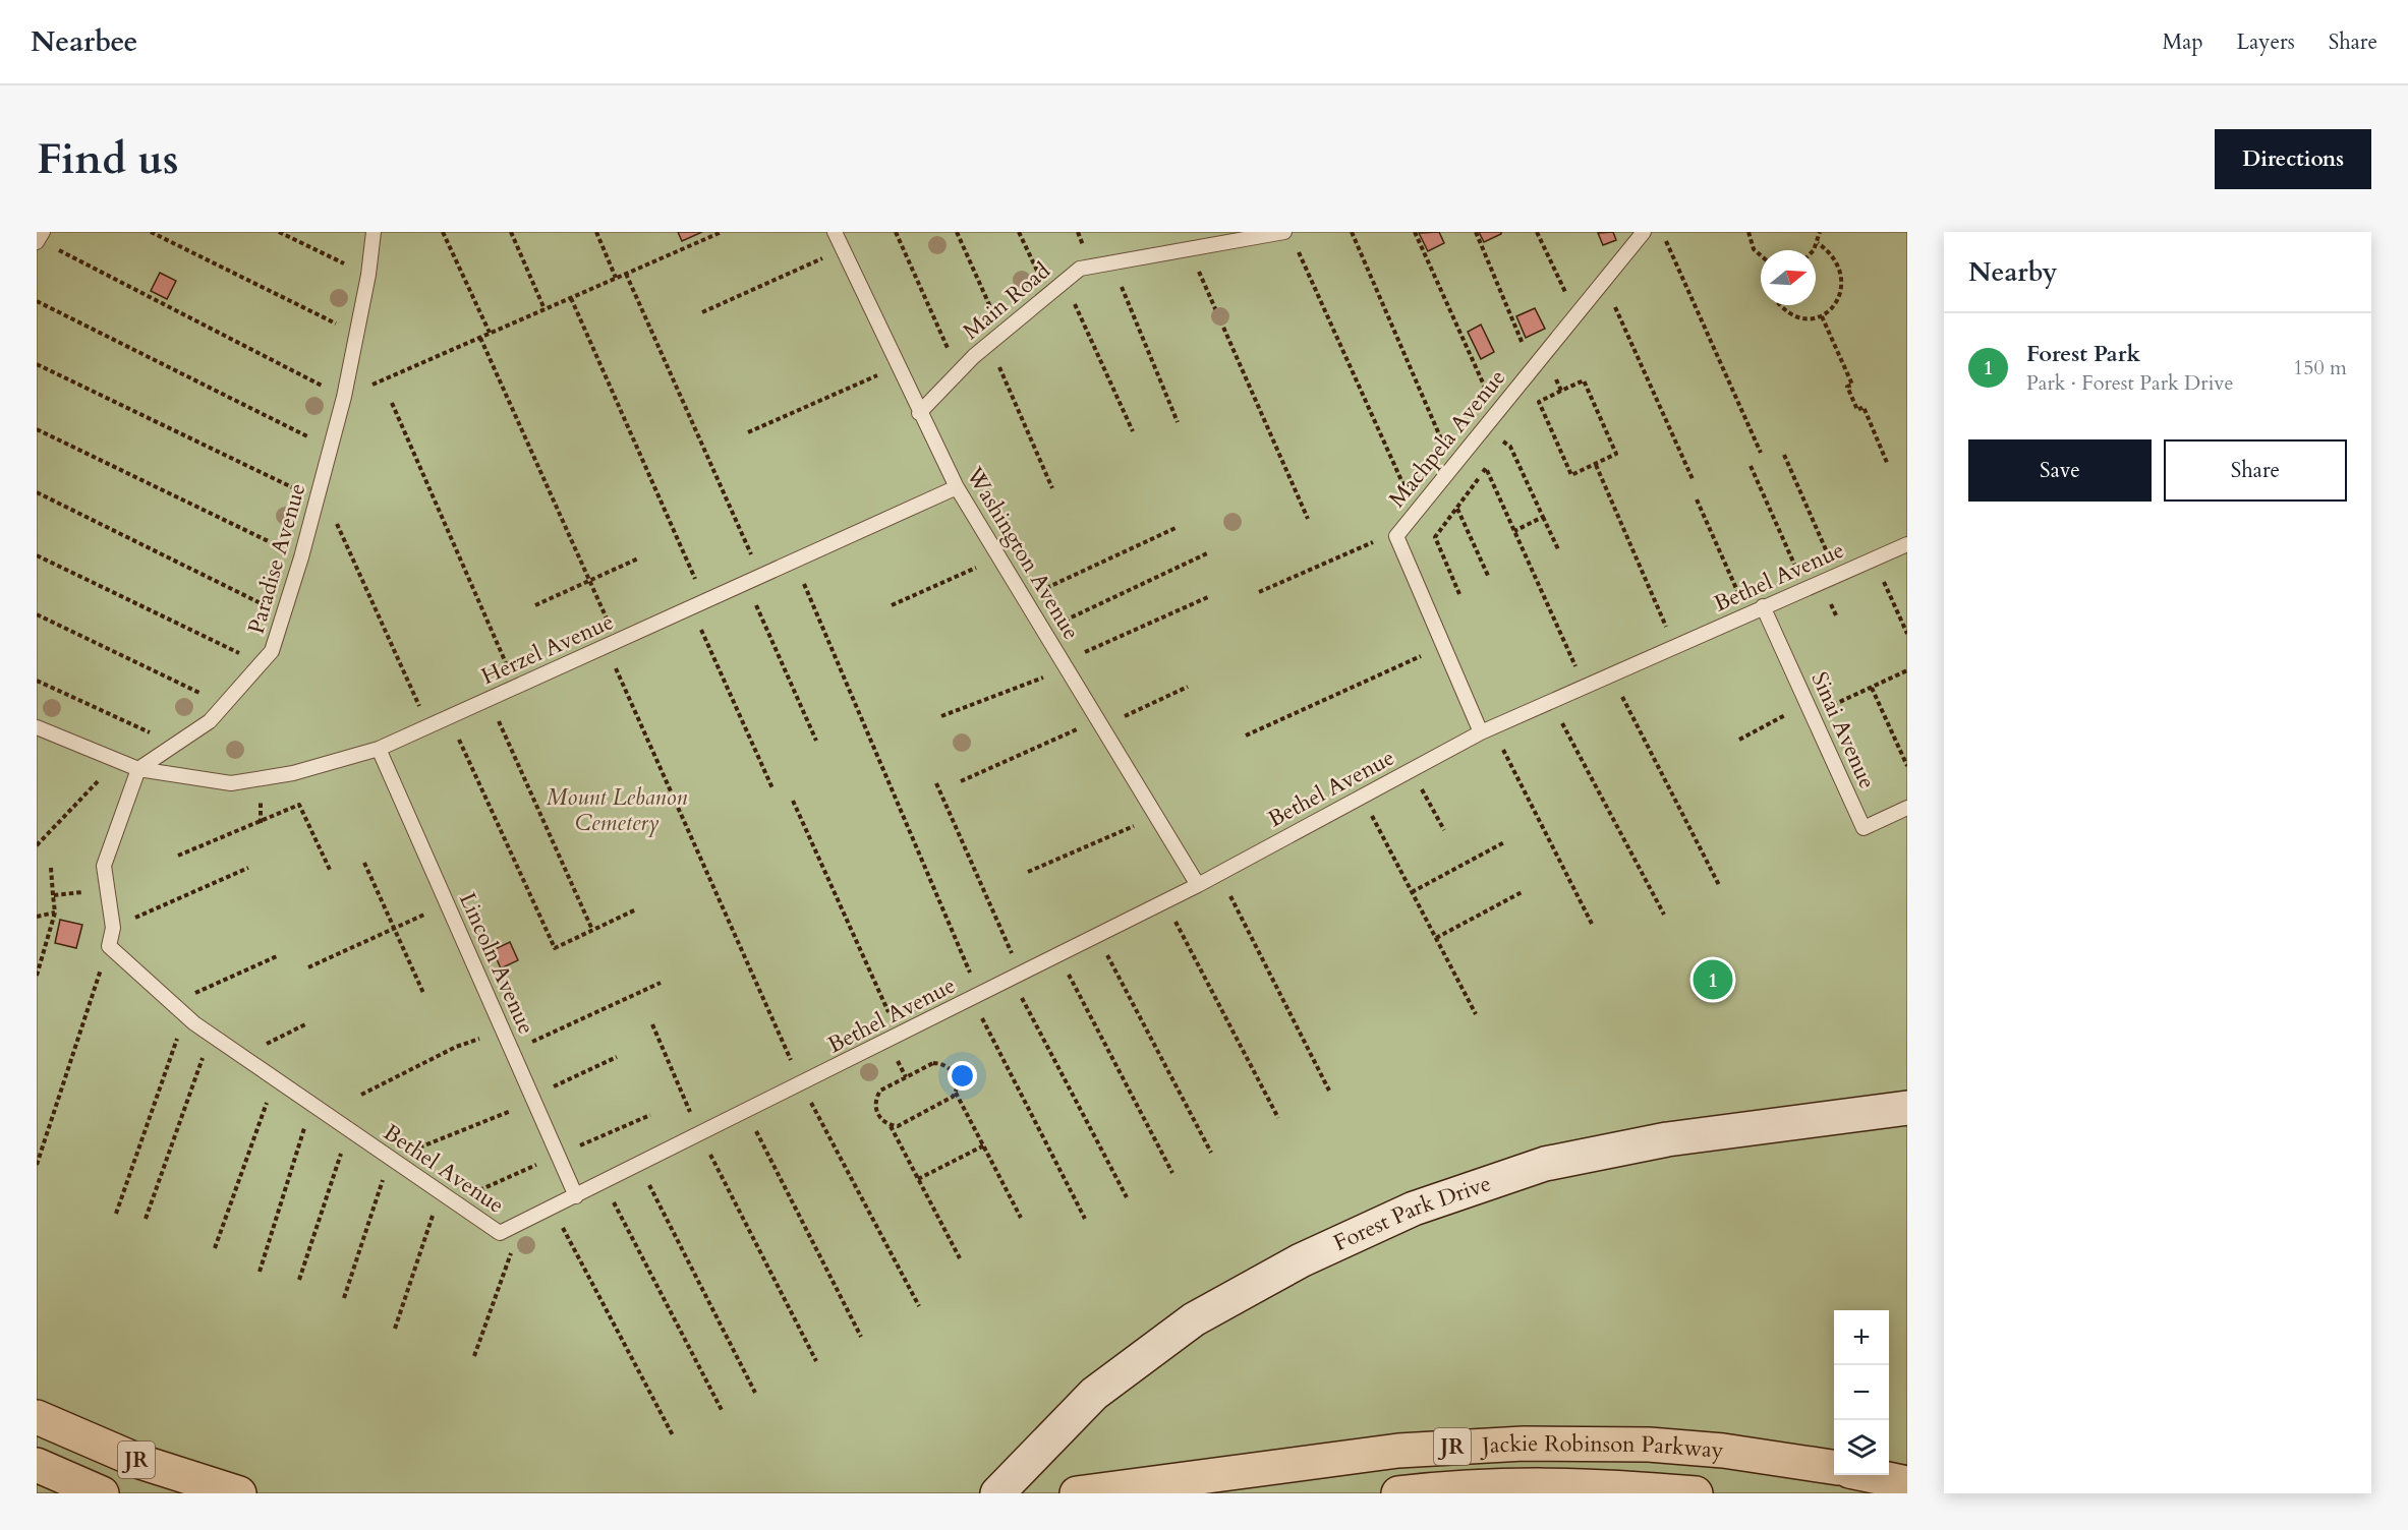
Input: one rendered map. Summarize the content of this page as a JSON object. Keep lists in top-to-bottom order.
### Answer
{
  "streets": {
    "highway": ["JR", "Jackie Robinson Parkway"],
    "street": ["Forest Park Drive"],
    "lane": [
      "Main Road",
      "Machpela Avenue",
      "Washington Avenue",
      "Paradise Avenue",
      "Bethel Avenue",
      "Herzel Avenue",
      "Sinai Avenue",
      "Lincoln Avenue"
    ]
  },
  "crossings": [
    ["Main Road", "Washington Avenue"],
    ["Machpela Avenue", "Bethel Avenue"],
    ["Washington Avenue", "Bethel Avenue"],
    ["Washington Avenue", "Herzel Avenue"],
    ["Paradise Avenue", "Herzel Avenue"],
    ["Bethel Avenue", "Sinai Avenue"],
    ["Bethel Avenue", "Lincoln Avenue"],
    ["Herzel Avenue", "Lincoln Avenue"]
  ],
  "parks": ["Mount Lebanon Cemetery"],
  "north": "right",
  "page": {
    "header": "Nearbee",
    "nav": ["Map", "Layers", "Share"],
    "buttons": [
      "Directions",
      ["Save", "Share"]
    ],
    "title": "Find us",
    "heading": "Nearby",
    "list": [
      {
        "mark": "1",
        "name": "Forest Park",
        "note": "Park · Forest Park Drive",
        "value": "150 m"
      }
    ],
    "pins": "1",
    "map_buttons": ["+", "−"]
  }
}
